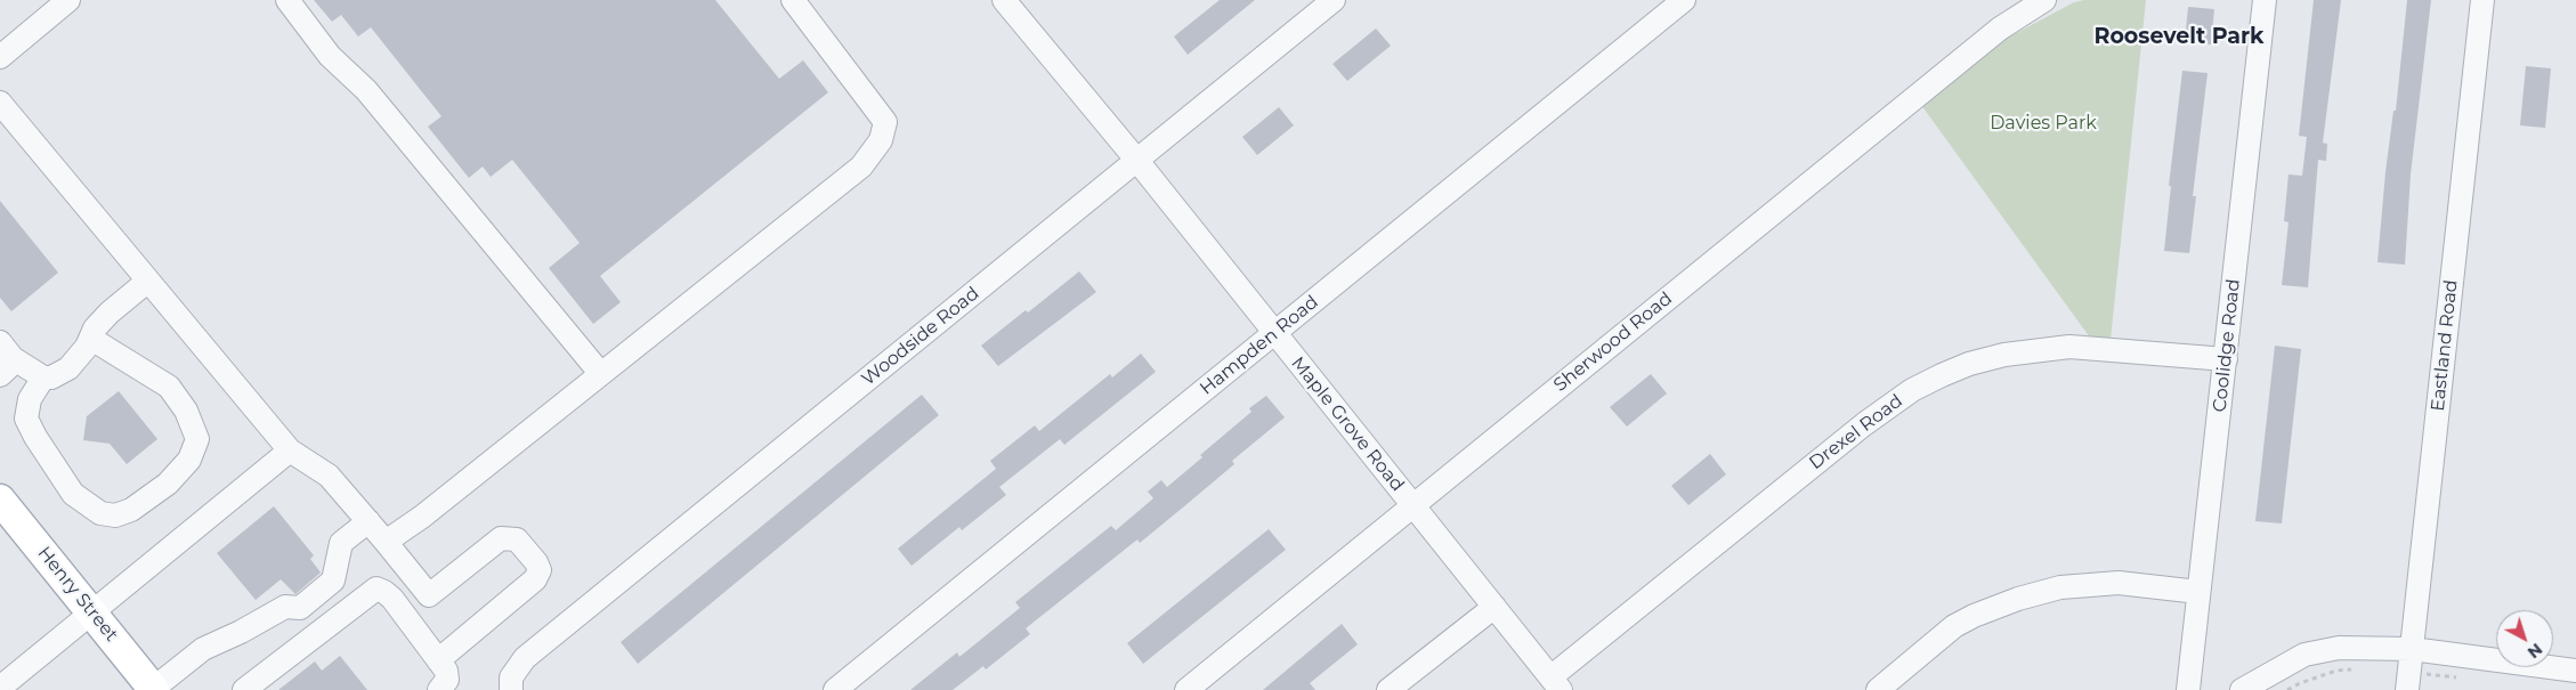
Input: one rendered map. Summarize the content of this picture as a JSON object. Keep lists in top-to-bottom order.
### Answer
{
  "streets": {
    "main road": ["Henry Street"],
    "street": [
      "Woodside Road",
      "Sherwood Road",
      "Hampden Road",
      "Coolidge Road",
      "Eastland Road",
      "Maple Grove Road",
      "Drexel Road"
    ]
  },
  "crossings": [
    ["Woodside Road", "Maple Grove Road"],
    ["Sherwood Road", "Maple Grove Road"],
    ["Hampden Road", "Maple Grove Road"],
    ["Coolidge Road", "Drexel Road"],
    ["Maple Grove Road", "Drexel Road"]
  ],
  "districts": ["Roosevelt Park"],
  "parks": ["Davies Park"],
  "north": "bottom right"
}
